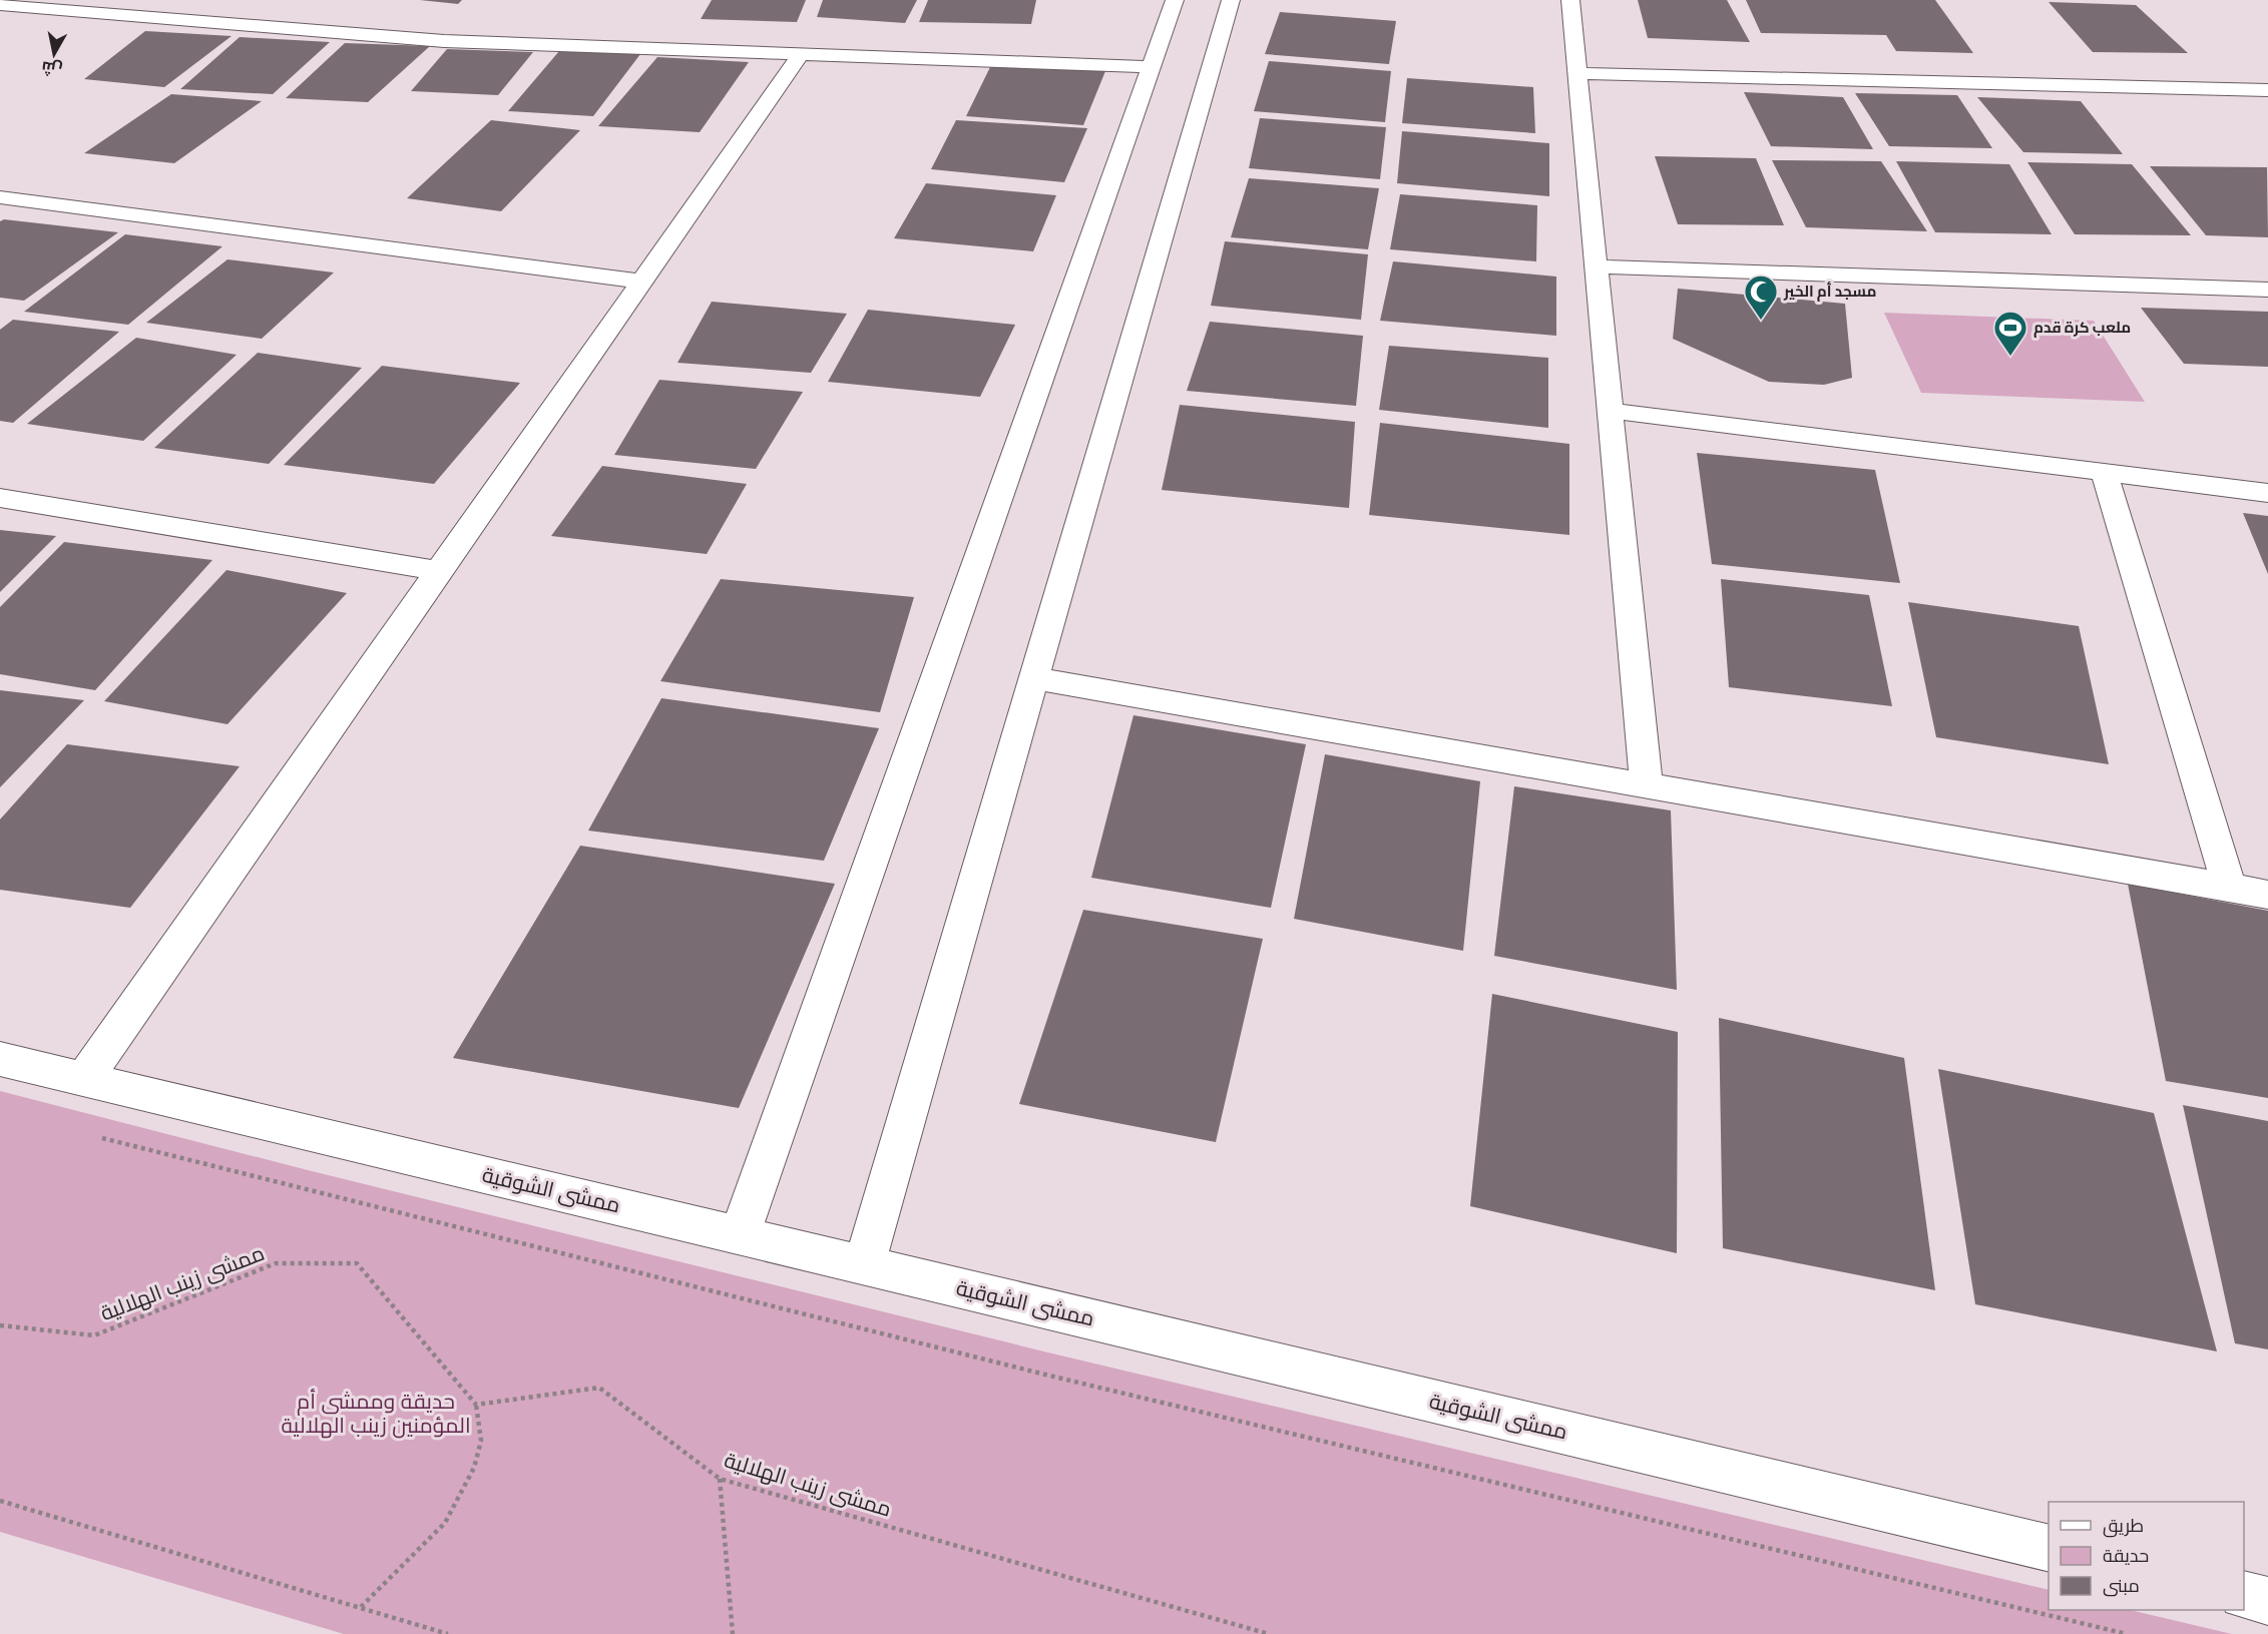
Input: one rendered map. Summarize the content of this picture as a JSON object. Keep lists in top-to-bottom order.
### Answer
{
  "streets": {
    "street": ["ممشى الشوقية"],
    "path": ["ممشى زينب الهلالية"]
  },
  "parks": ["حديقة وممشى أم المؤمنين زينب الهلالية"],
  "places": {
    "mosque": ["مسجد أم الخير"],
    "sports": ["ملعب كرة قدم"]
  },
  "legend": ["طريق", "حديقة", "مبنى"],
  "north": "bottom"
}
